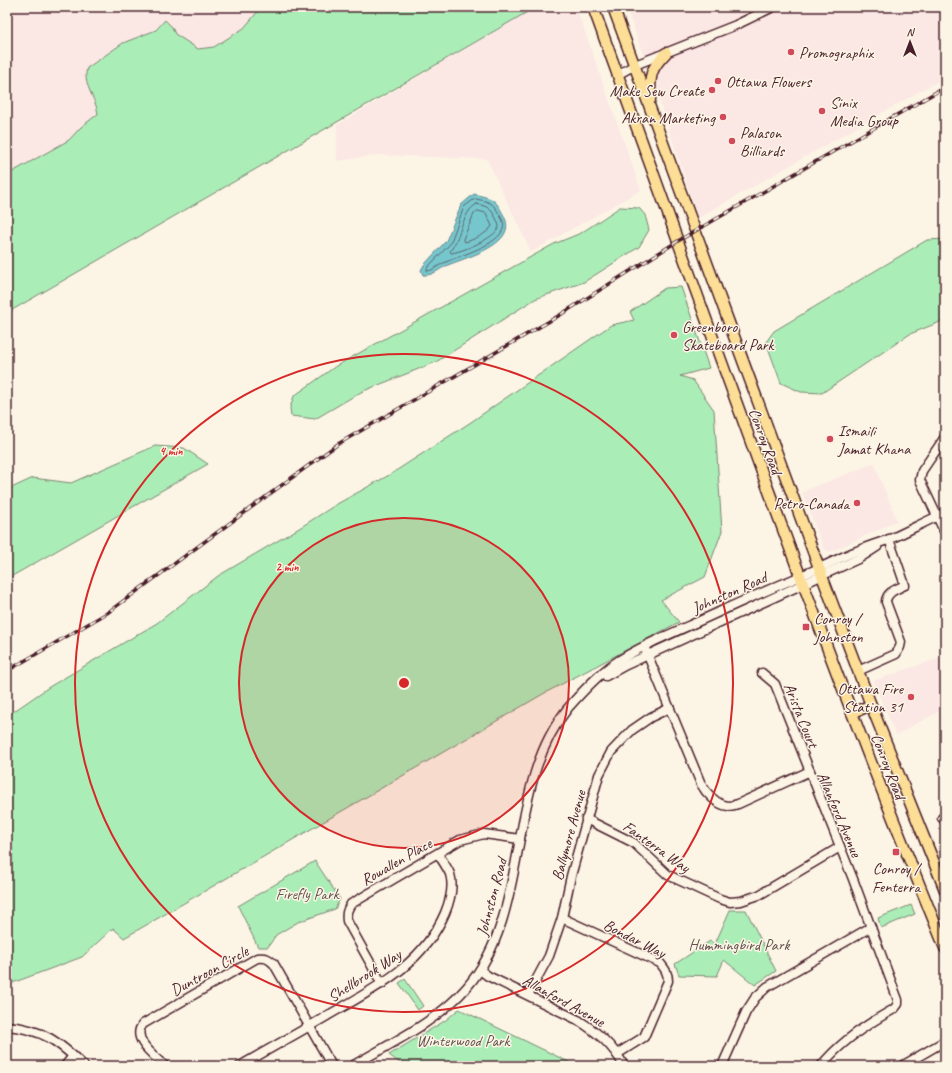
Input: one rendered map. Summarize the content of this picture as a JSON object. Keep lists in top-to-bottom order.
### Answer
{
  "streets": {
    "main road": ["Conroy Road"],
    "street": [
      "Johnston Road",
      "Arista Court",
      "Allanford Avenue",
      "Ballymore Avenue",
      "Fanterra Way",
      "Rowallen Place",
      "Bondar Way",
      "Duntroon Circle",
      "Shellbrook Way"
    ]
  },
  "crossings": [
    ["Conroy Road", "Johnston Road"],
    ["Johnston Road", "Allanford Avenue"],
    ["Johnston Road", "Rowallen Place"],
    ["Arista Court", "Allanford Avenue"],
    ["Allanford Avenue", "Ballymore Avenue"],
    ["Allanford Avenue", "Fanterra Way"],
    ["Allanford Avenue", "Bondar Way"],
    ["Ballymore Avenue", "Fanterra Way"],
    ["Ballymore Avenue", "Bondar Way"],
    ["Rowallen Place", "Shellbrook Way"],
    ["Duntroon Circle", "Shellbrook Way"]
  ],
  "parks": ["Firefly Park", "Hummingbird Park", "Winterwood Park"],
  "places": {
    "other": [
      "Promographix",
      "Ottawa Flowers",
      "Make Sew Create",
      "Sinix Media Group",
      "Akran Marketing",
      "Palason Billiards",
      "Greenboro Skateboard Park",
      "Ismaili Jamat Khana",
      "Petro-Canada",
      "Ottawa Fire Station 31"
    ],
    "transit": ["Conroy / Johnston", "Conroy / Fenterra"]
  },
  "north": "top",
  "rings": ["4 min", "2 min"]
}
